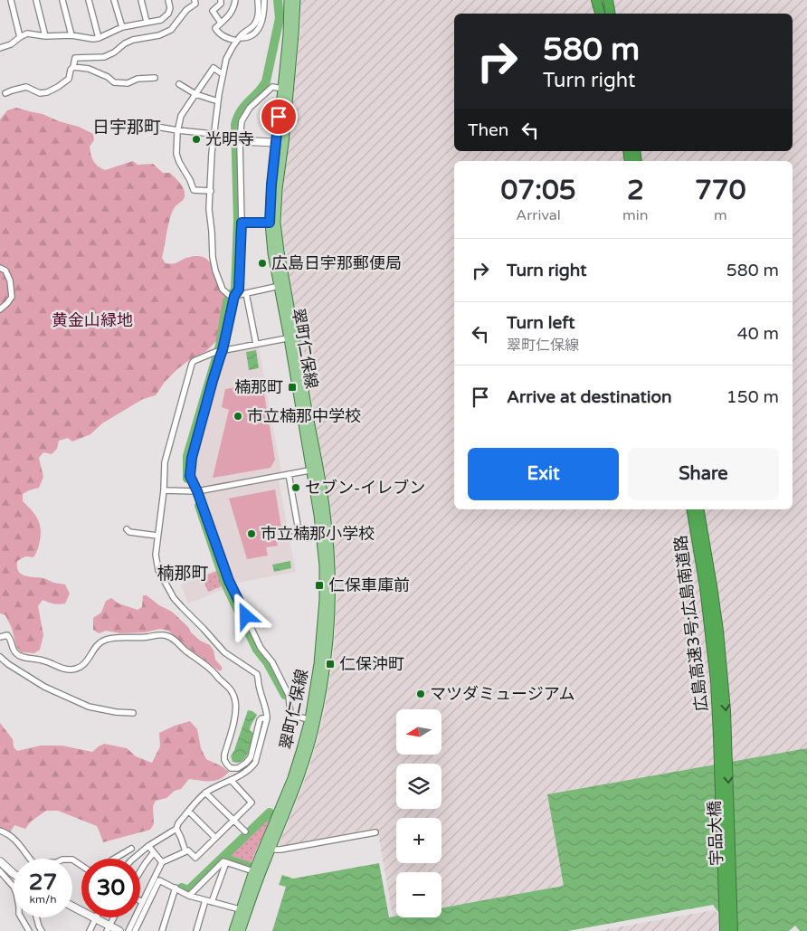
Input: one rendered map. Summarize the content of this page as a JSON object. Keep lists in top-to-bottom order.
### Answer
{
  "streets": {
    "highway": ["広島高速3号;広島南道路", "宇品大橋"],
    "main road": ["翠町仁保線"]
  },
  "crossings": [
    ["広島高速3号;広島南道路", "宇品大橋"]
  ],
  "districts": ["日宇那町", "楠那町"],
  "parks": ["黄金山緑地"],
  "places": {
    "other": [
      "光明寺",
      "広島日宇那郵便局",
      "市立楠那中学校",
      "セブン-イレブン",
      "市立楠那小学校",
      "マツダミュージアム"
    ],
    "transit": ["楠那町", "仁保車庫前", "仁保沖町"]
  },
  "north": "left",
  "page": {
    "turn": ["580 m", "Turn right"],
    "then": "Then",
    "eta": [
      "07:05",
      "Arrival",
      "2",
      "min",
      "770",
      "m"
    ],
    "list": [
      {
        "name": "Turn right",
        "value": "580 m"
      },
      {
        "name": "Turn left",
        "note": "翠町仁保線",
        "value": "40 m"
      },
      {
        "name": "Arrive at destination",
        "value": "150 m"
      }
    ],
    "buttons": ["Exit", "Share"],
    "map_buttons": ["+", "−"],
    "speed": "27 km/h",
    "limit": "30"
  }
}
